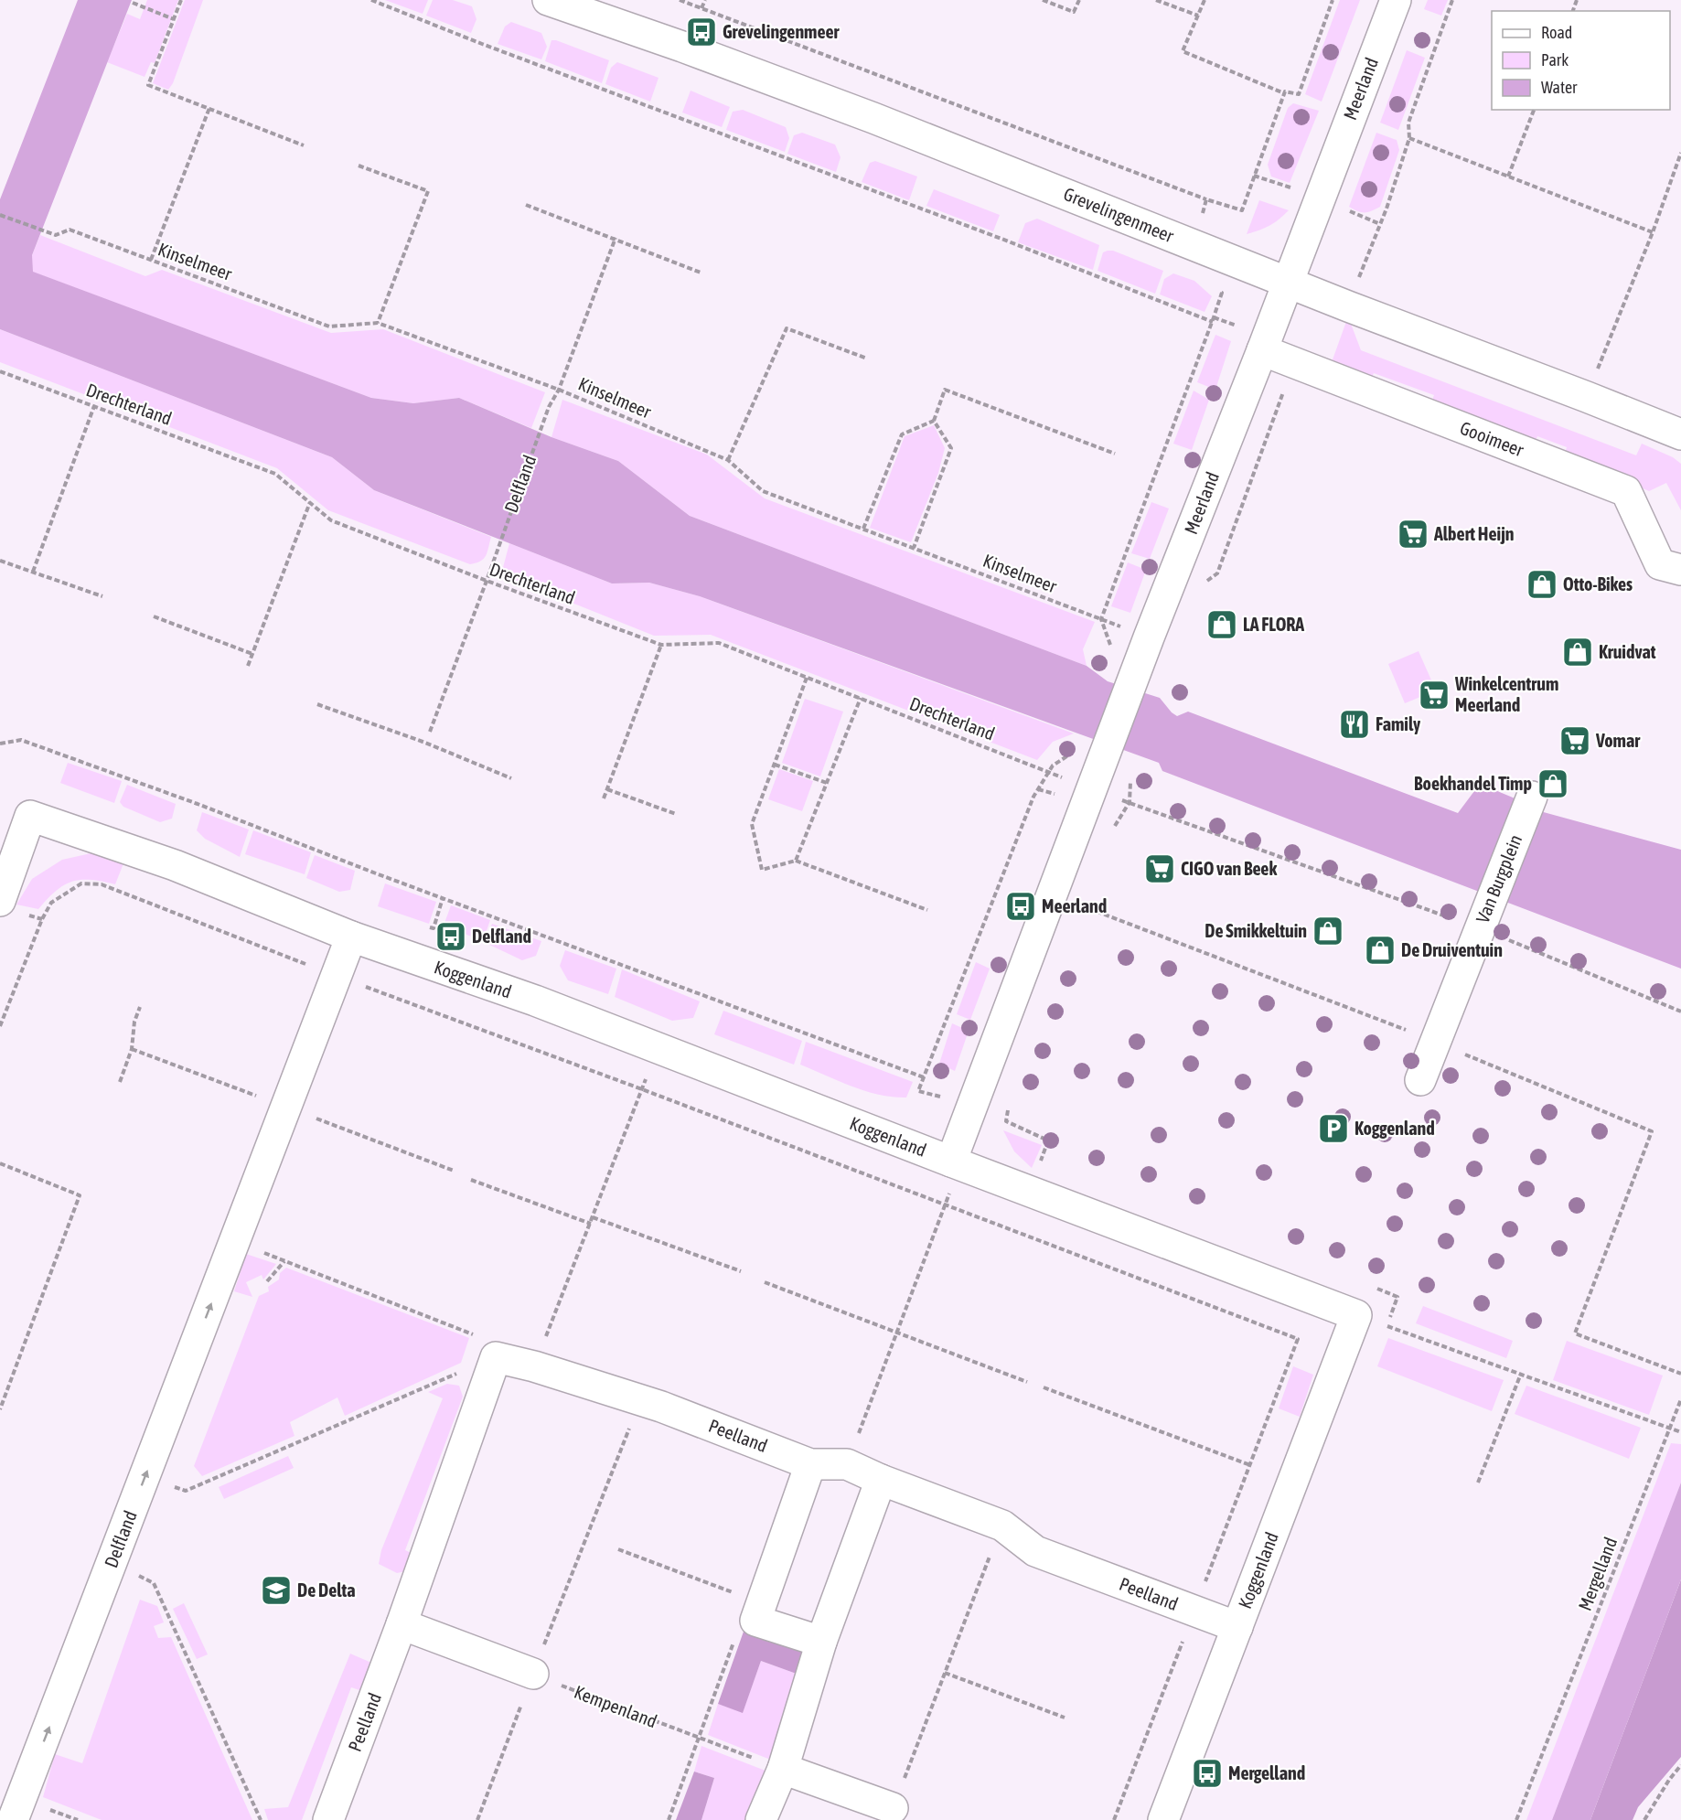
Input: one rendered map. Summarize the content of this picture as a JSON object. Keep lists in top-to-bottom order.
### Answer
{
  "streets": {
    "street": [
      "Meerland",
      "Grevelingenmeer",
      "Gooimeer",
      "Delfland",
      "Van Burgplein",
      "Koggenland",
      "Peelland"
    ],
    "path": [
      "Kinselmeer",
      "Drechterland",
      "Mergelland",
      "Kempenland"
    ]
  },
  "crossings": [
    ["Meerland", "Grevelingenmeer"],
    ["Meerland", "Kinselmeer"],
    ["Meerland", "Gooimeer"],
    ["Meerland", "Koggenland"],
    ["Kinselmeer", "Delfland"],
    ["Drechterland", "Delfland"],
    ["Delfland", "Koggenland"],
    ["Koggenland", "Peelland"]
  ],
  "one_way": ["Delfland"],
  "places": {
    "bus stop": [
      "Grevelingenmeer",
      "Meerland",
      "Delfland",
      "Mergelland"
    ],
    "supermarket": [
      "Albert Heijn",
      "Winkelcentrum Meerland",
      "Vomar",
      "CIGO van Beek"
    ],
    "shop": [
      "Otto-Bikes",
      "LA FLORA",
      "Kruidvat",
      "Boekhandel Timp",
      "De Smikkeltuin",
      "De Druiventuin"
    ],
    "restaurant": ["Family"],
    "parking": ["Koggenland"],
    "school or university": ["De Delta"]
  },
  "legend": ["Road", "Park", "Water"]
}
